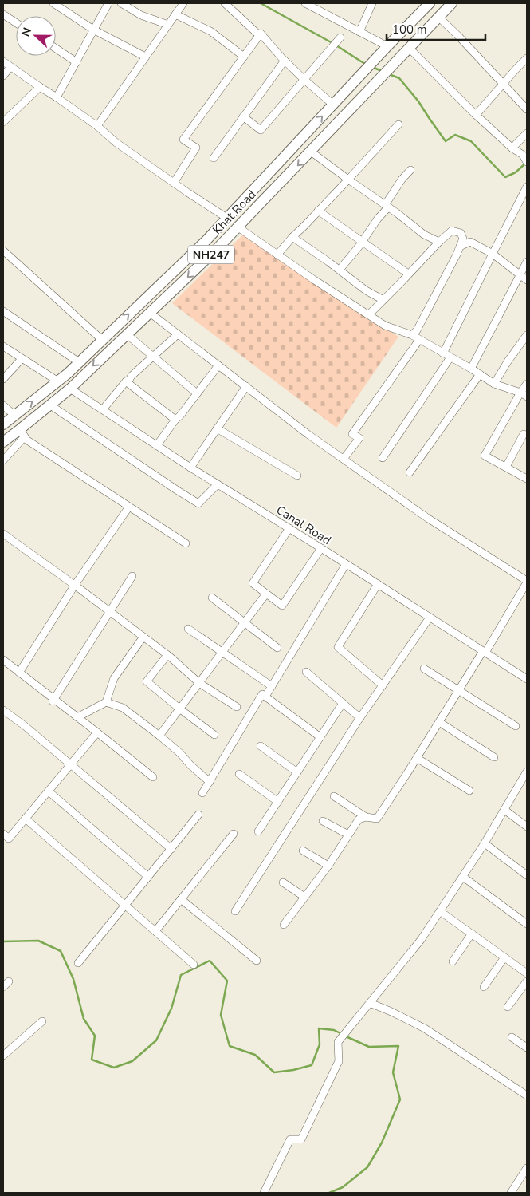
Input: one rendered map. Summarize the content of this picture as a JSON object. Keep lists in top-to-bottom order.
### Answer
{
  "streets": {
    "highway": ["Khat Road", "NH247"],
    "street": ["Canal Road"]
  },
  "crossings": [
    ["Khat Road", "Canal Road"]
  ],
  "scale_bar": "100 m",
  "north": "left"
}
